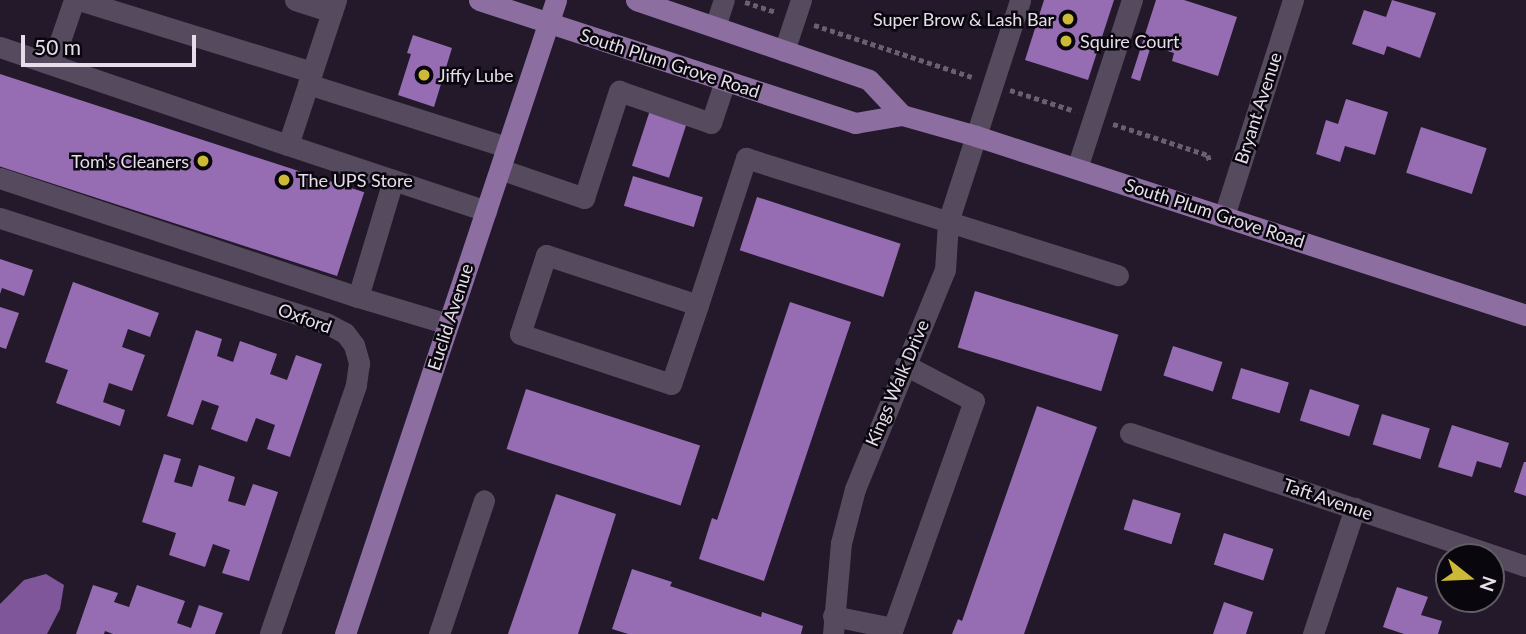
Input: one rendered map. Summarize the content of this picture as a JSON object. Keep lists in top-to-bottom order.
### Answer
{
  "streets": {
    "main road": ["South Plum Grove Road", "Euclid Avenue"],
    "street": [
      "Bryant Avenue",
      "Oxford",
      "Kings Walk Drive",
      "Taft Avenue"
    ]
  },
  "crossings": [
    ["South Plum Grove Road", "Bryant Avenue"],
    ["South Plum Grove Road", "Euclid Avenue"],
    ["South Plum Grove Road", "Kings Walk Drive"]
  ],
  "places": [
    "Super Brow & Lash Bar",
    "Squire Court",
    "Jiffy Lube",
    "Tom's Cleaners",
    "The UPS Store"
  ],
  "scale_bar": "50 m",
  "north": "right"
}
